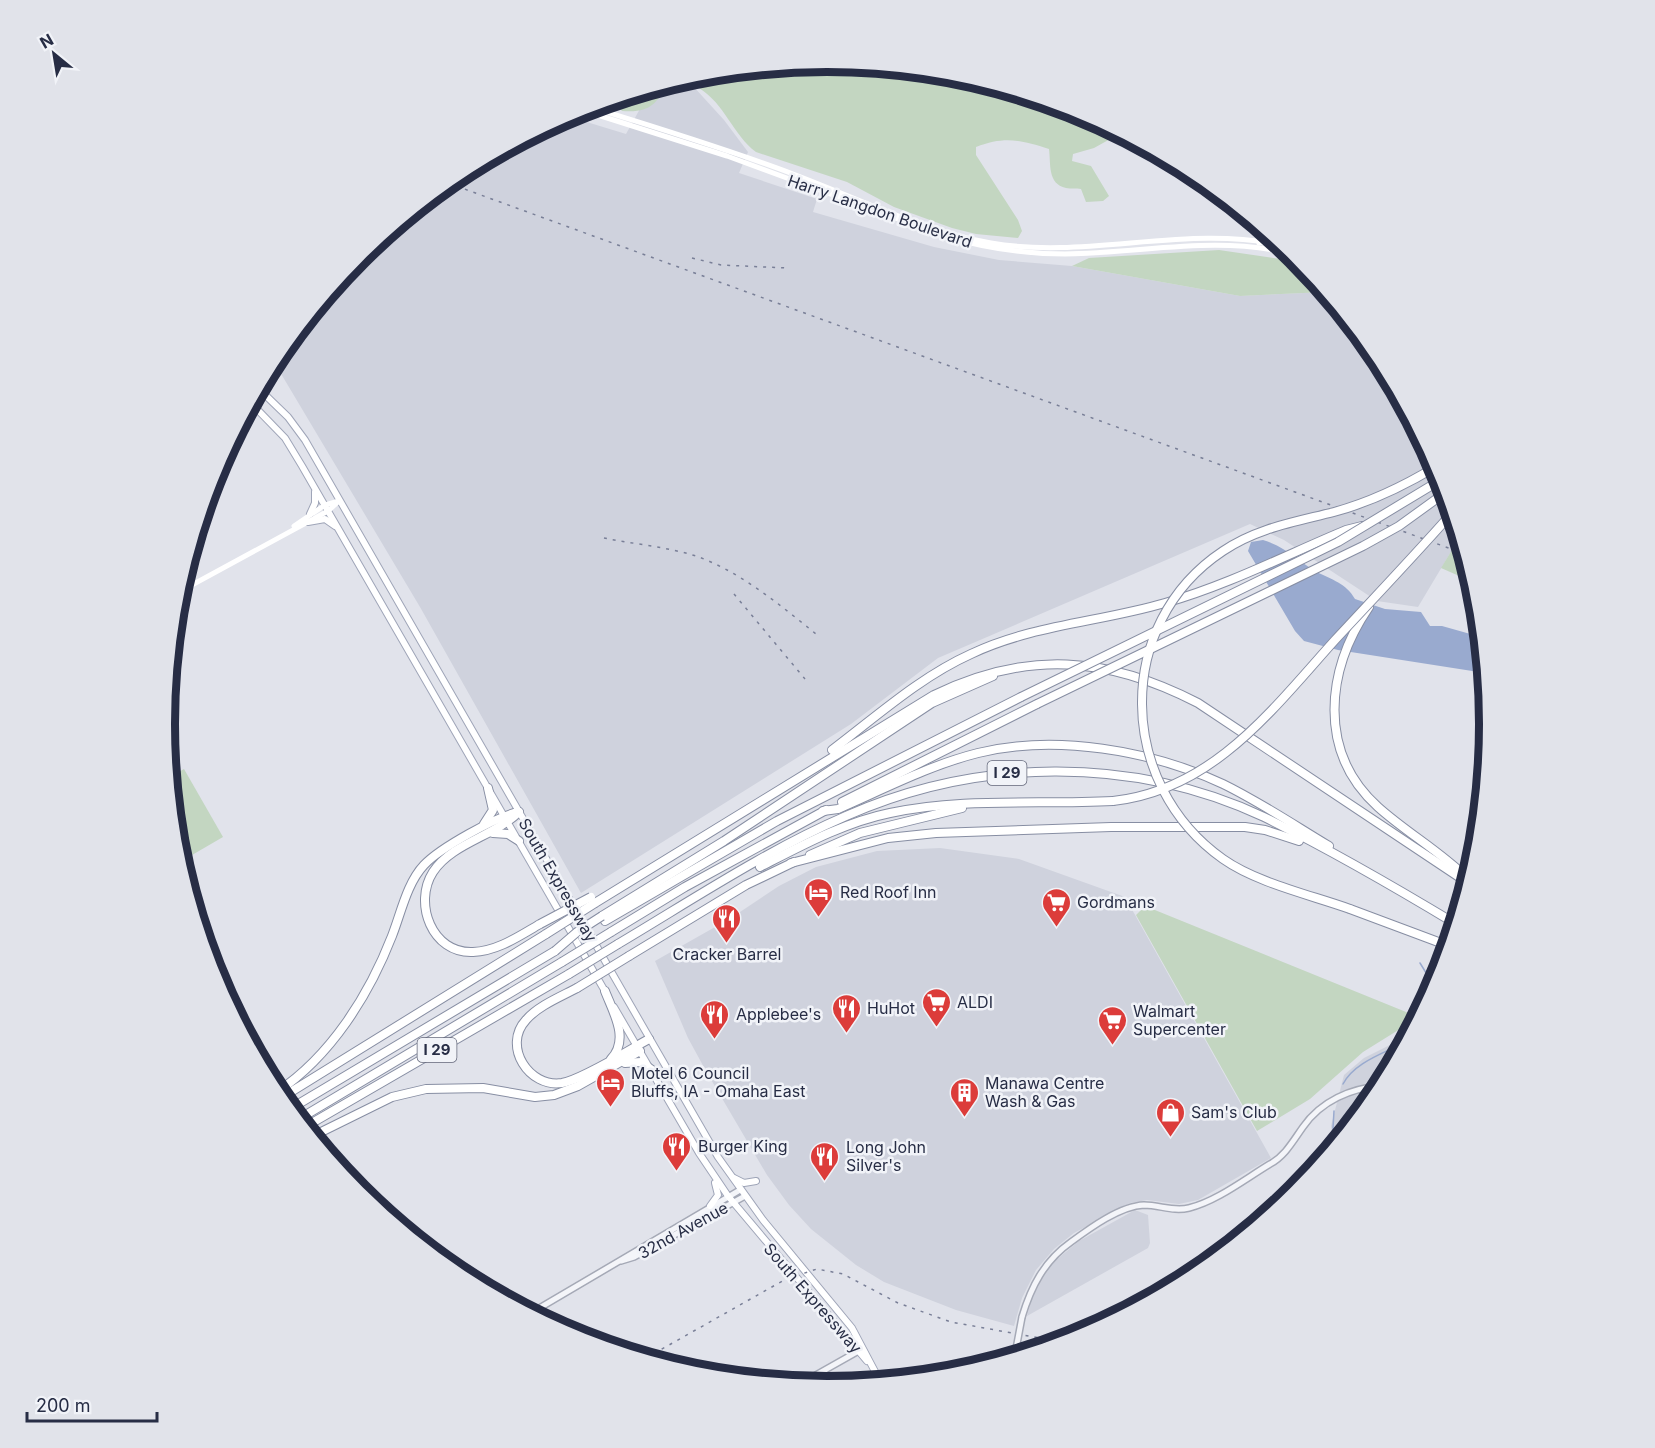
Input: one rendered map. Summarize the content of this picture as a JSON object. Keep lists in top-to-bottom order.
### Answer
{
  "streets": {
    "highway": ["I 29"],
    "main road": ["Harry Langdon Boulevard", "South Expressway"],
    "street": ["32nd Avenue"]
  },
  "crossings": [
    ["South Expressway", "32nd Avenue"]
  ],
  "places": {
    "hotel": ["Red Roof Inn", "Motel 6 Council Bluffs, IA - Omaha East"],
    "supermarket": ["Gordmans", "ALDI", "Walmart Supercenter"],
    "restaurant": [
      "Cracker Barrel",
      "HuHot",
      "Applebee's",
      "Burger King",
      "Long John Silver's"
    ],
    "building": ["Manawa Centre Wash & Gas"],
    "shop": ["Sam's Club"]
  },
  "scale_bar": "200 m",
  "north": "top left"
}
